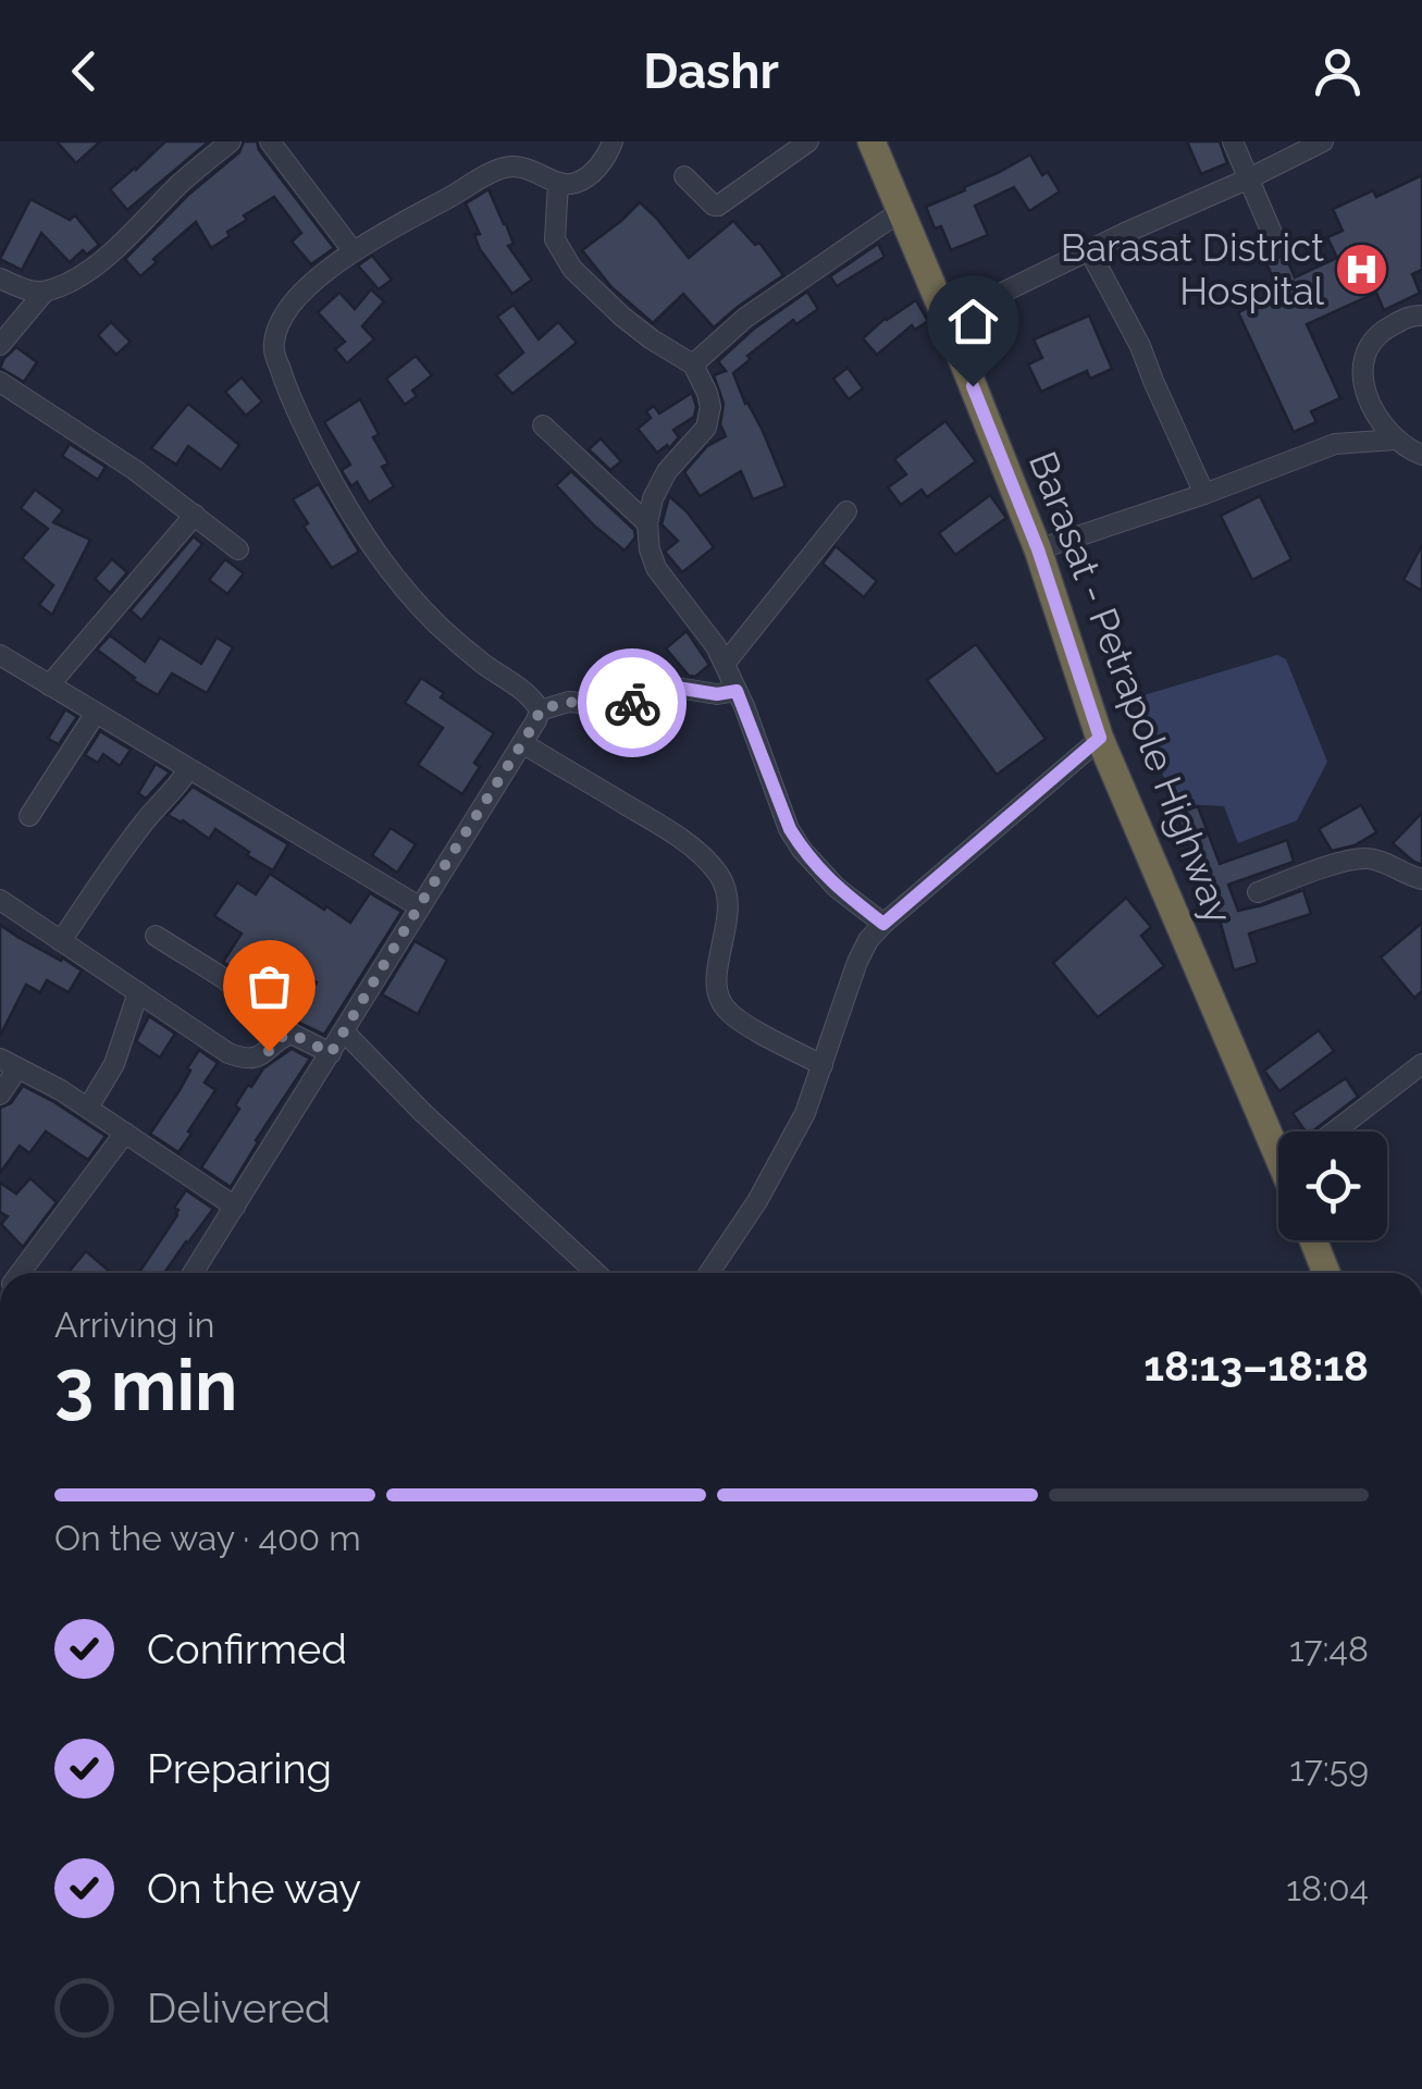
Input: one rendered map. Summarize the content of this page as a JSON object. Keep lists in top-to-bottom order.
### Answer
{
  "streets": {
    "highway": ["Barasat - Petrapole Highway"]
  },
  "places": {
    "hospital": ["Barasat District Hospital"]
  },
  "page": {
    "header": "Dashr",
    "heading": ["3 min", "Arriving in", "18:13–18:18"],
    "bar": "On the way · 400 m",
    "list": [
      ["Confirmed", "17:48"],
      ["Preparing", "17:59"],
      ["On the way", "18:04"],
      "Delivered"
    ]
  }
}
